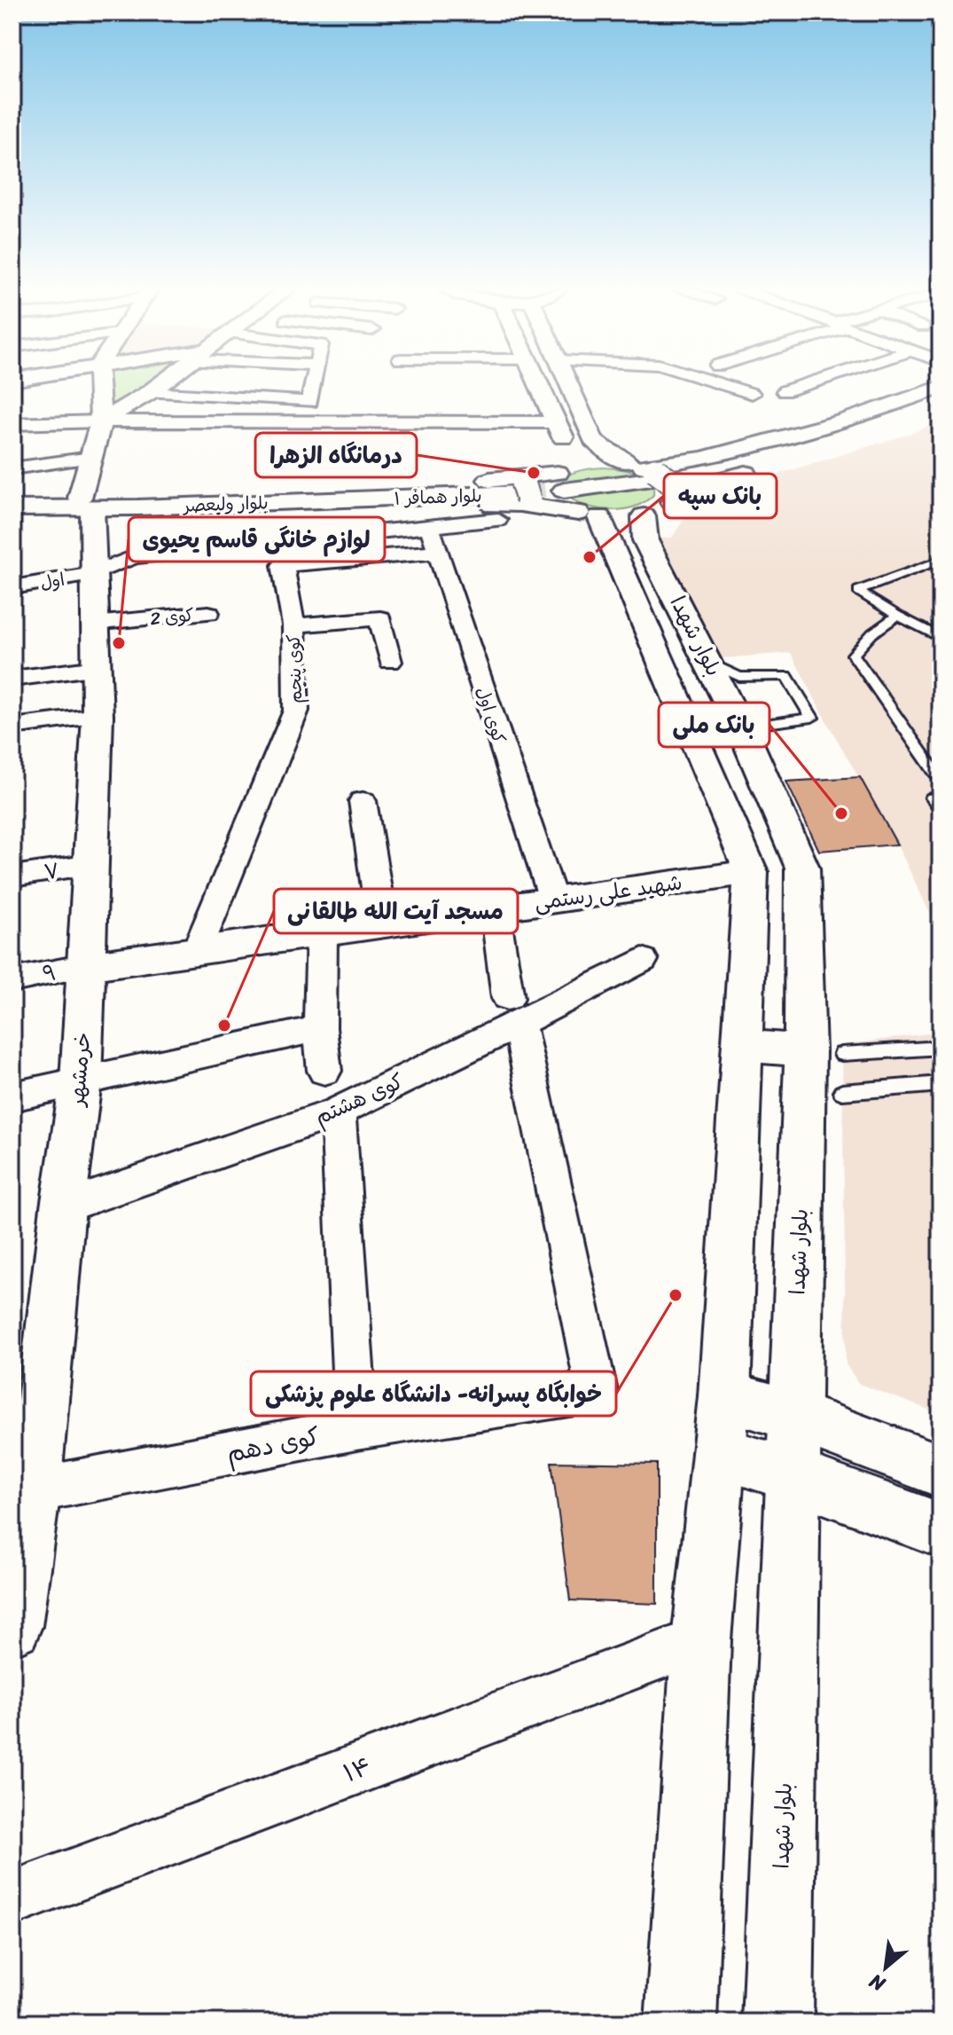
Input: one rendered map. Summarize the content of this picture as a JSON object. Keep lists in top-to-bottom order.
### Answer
{
  "streets": {
    "main road": [
      "بلوار همافر ۱",
      "بلوار ولیعصر",
      "بلوار شهدا",
      "شهید علی رستمی",
      "خرمشهر"
    ],
    "street": [
      "اول",
      "کوی 2",
      "کوی پنجم",
      "کوی اول",
      "۷",
      "۹",
      "کوی هشتم",
      "کوی دهم",
      "۱۴"
    ]
  },
  "crossings": [
    ["بلوار همافر ۱", "بلوار ولیعصر"],
    ["بلوار همافر ۱", "بلوار شهدا"],
    ["بلوار ولیعصر", "خرمشهر"],
    ["اول", "کوی پنجم"],
    ["اول", "کوی اول"],
    ["اول", "خرمشهر"],
    ["کوی 2", "خرمشهر"],
    ["بلوار شهدا", "شهید علی رستمی"],
    ["بلوار شهدا", "۱۴"],
    ["کوی پنجم", "کوی اول"],
    ["کوی پنجم", "شهید علی رستمی"],
    ["کوی اول", "شهید علی رستمی"],
    ["۷", "خرمشهر"],
    ["شهید علی رستمی", "۹"],
    ["شهید علی رستمی", "خرمشهر"],
    ["۹", "خرمشهر"],
    ["خرمشهر", "کوی هشتم"],
    ["خرمشهر", "کوی دهم"],
    ["کوی هشتم", "کوی دهم"]
  ],
  "places": [
    "درمانگاه الزهرا",
    "بانک سپه",
    "لوازم خانگی قاسم یحیوی",
    "بانک ملی",
    "مسجد آیت الله طالقانی",
    "خوابگاە پسرانە- دانشگاە علوم پزشکی"
  ],
  "north": "bottom left"
}
